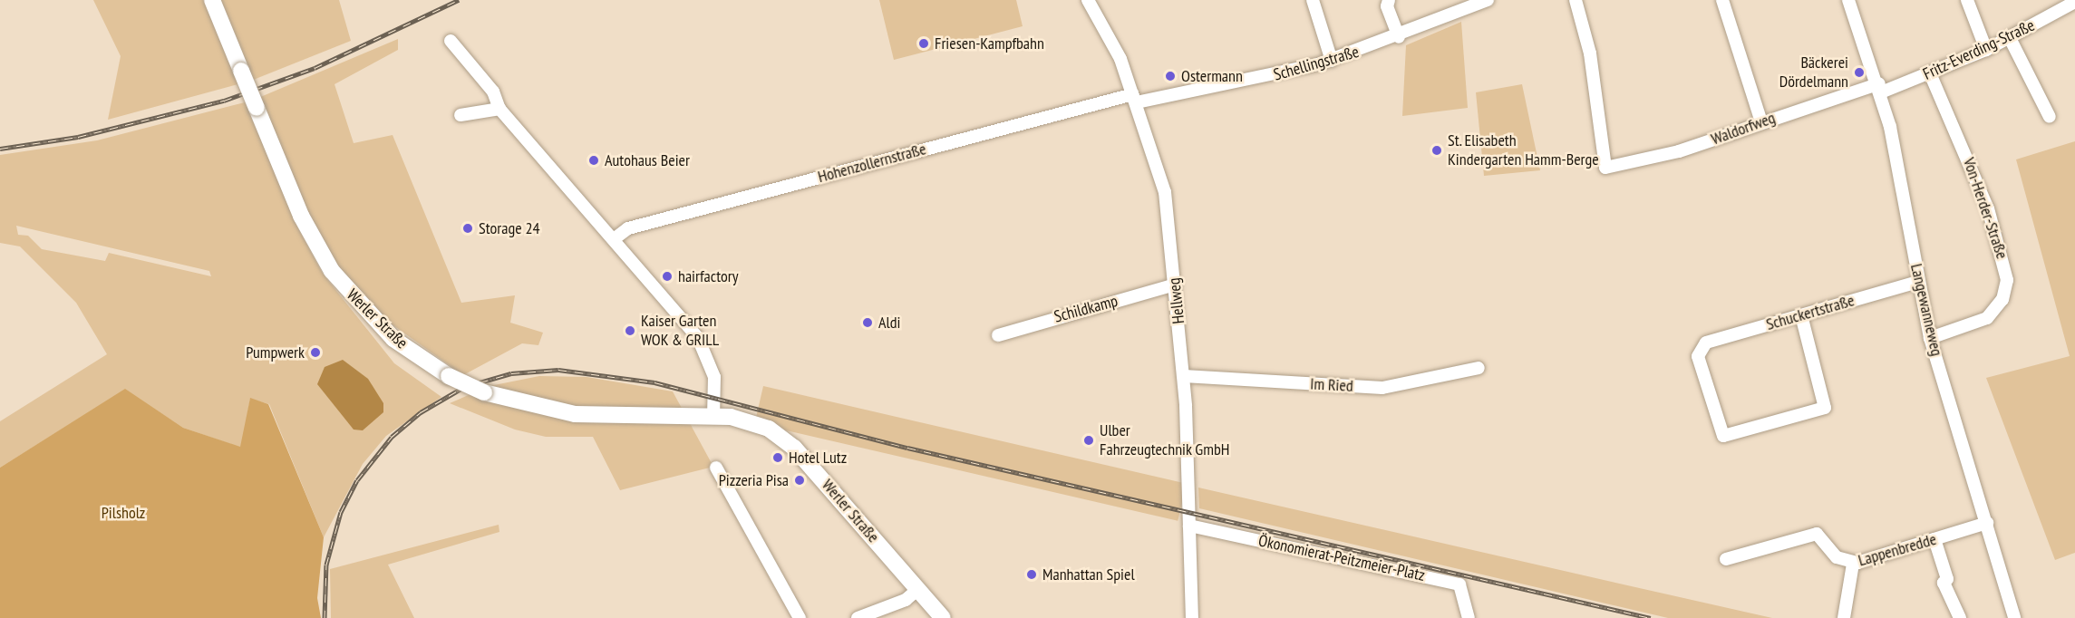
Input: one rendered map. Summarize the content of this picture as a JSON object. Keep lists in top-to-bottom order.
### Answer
{
  "streets": {
    "main road": ["Werler Straße"],
    "street": [
      "Fritz-Everding-Straße",
      "Schellingstraße",
      "Waldorfweg",
      "Hohenzollernstraße",
      "Von-Herder-Straße",
      "Hellweg",
      "Schildkamp",
      "Langewanneweg",
      "Schuckertstraße",
      "Im Ried",
      "Lappenbredde",
      "Ökonomierat-Peitzmeier-Platz"
    ]
  },
  "crossings": [
    ["Fritz-Everding-Straße", "Waldorfweg"],
    ["Fritz-Everding-Straße", "Von-Herder-Straße"],
    ["Fritz-Everding-Straße", "Langewanneweg"],
    ["Schellingstraße", "Hohenzollernstraße"],
    ["Schellingstraße", "Hellweg"],
    ["Waldorfweg", "Langewanneweg"],
    ["Hohenzollernstraße", "Hellweg"],
    ["Von-Herder-Straße", "Langewanneweg"],
    ["Hellweg", "Schildkamp"],
    ["Hellweg", "Im Ried"],
    ["Hellweg", "Ökonomierat-Peitzmeier-Platz"],
    ["Langewanneweg", "Schuckertstraße"],
    ["Langewanneweg", "Lappenbredde"]
  ],
  "parks": ["Pilsholz"],
  "places": [
    "Friesen-Kampfbahn",
    "Bäckerei Dördelmann",
    "Ostermann",
    "St. Elisabeth Kindergarten Hamm-Berge",
    "Autohaus Beier",
    "Storage 24",
    "hairfactory",
    "Aldi",
    "Kaiser Garten WOK & GRILL",
    "Pumpwerk",
    "Ulber Fahrzeugtechnik GmbH",
    "Hotel Lutz",
    "Pizzeria Pisa",
    "Manhattan Spiel"
  ]
}
